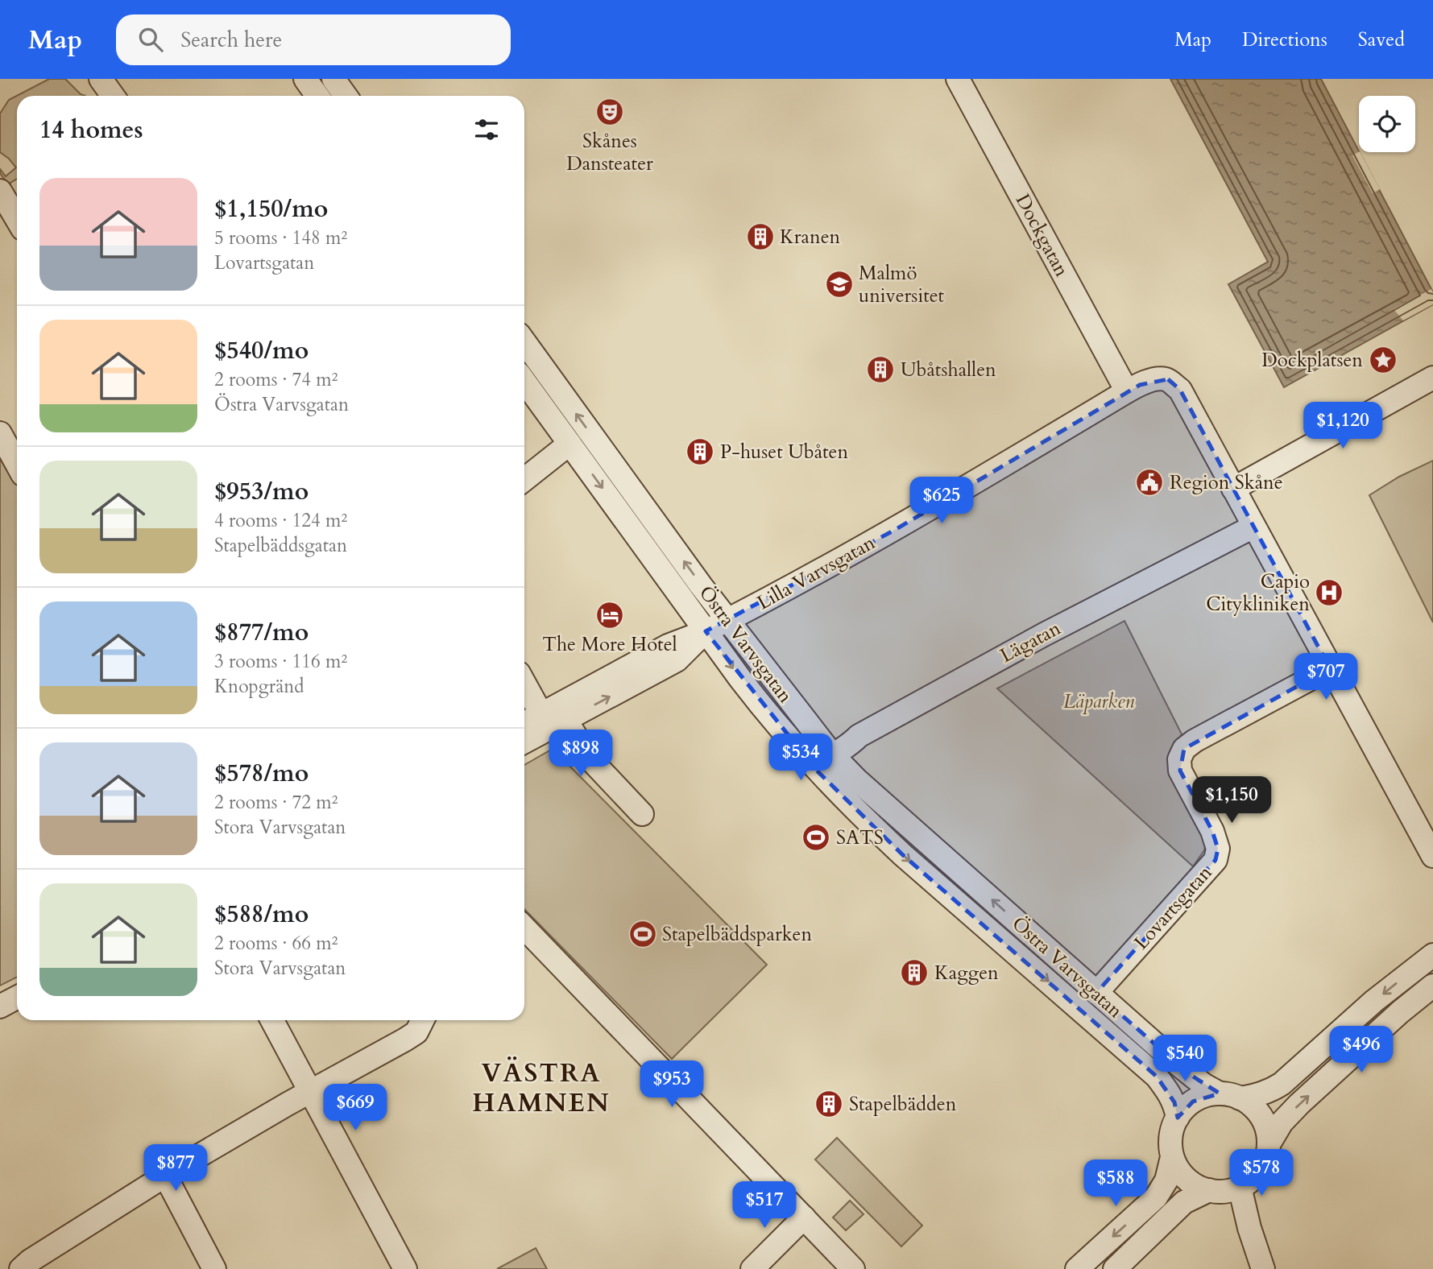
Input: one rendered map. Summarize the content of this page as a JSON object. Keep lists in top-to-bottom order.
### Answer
{
  "streets": {
    "street": [
      "Dockgatan",
      "Lilla Varvsgatan",
      "Lägatan",
      "Östra Varvsgatan",
      "Lovartsgatan"
    ]
  },
  "crossings": [
    ["Dockgatan", "Lilla Varvsgatan"],
    ["Lilla Varvsgatan", "Östra Varvsgatan"],
    ["Lägatan", "Östra Varvsgatan"],
    ["Östra Varvsgatan", "Lovartsgatan"]
  ],
  "districts": ["VÄSTRA HAMNEN"],
  "parks": ["Läparken"],
  "places": {
    "theatre": ["Skånes Dansteater"],
    "building": [
      "Kranen",
      "Ubåtshallen",
      "P-huset Ubåten",
      "Kaggen",
      "Stapelbädden"
    ],
    "school or university": ["Malmö universitet"],
    "place": ["Dockplatsen"],
    "public building": ["Region Skåne"],
    "hospital": ["Capio Citykliniken"],
    "hotel": ["The More Hotel"],
    "sports": ["SATS", "Stapelbäddsparken"]
  },
  "page": {
    "header": "Map",
    "search": "Search here",
    "nav": ["Map", "Directions", "Saved"],
    "heading": "14 homes",
    "list": [
      {
        "name": "$1,150/mo",
        "note": "5 rooms · 148 m² · Lovartsgatan"
      },
      {
        "name": "$540/mo",
        "note": "2 rooms · 74 m² · Östra Varvsgatan"
      },
      {
        "name": "$953/mo",
        "note": "4 rooms · 124 m² · Stapelbäddsgatan"
      },
      {
        "name": "$877/mo",
        "note": "3 rooms · 116 m² · Knopgränd"
      },
      {
        "name": "$578/mo",
        "note": "2 rooms · 72 m² · Stora Varvsgatan"
      },
      {
        "name": "$588/mo",
        "note": "2 rooms · 66 m² · Stora Varvsgatan"
      }
    ],
    "price": [
      "$1,120",
      "$625",
      "$707",
      "$898",
      "$534",
      "$1,150",
      "$496",
      "$540",
      "$953",
      "$669",
      "$877",
      "$578",
      "$588",
      "$517"
    ]
  }
}
